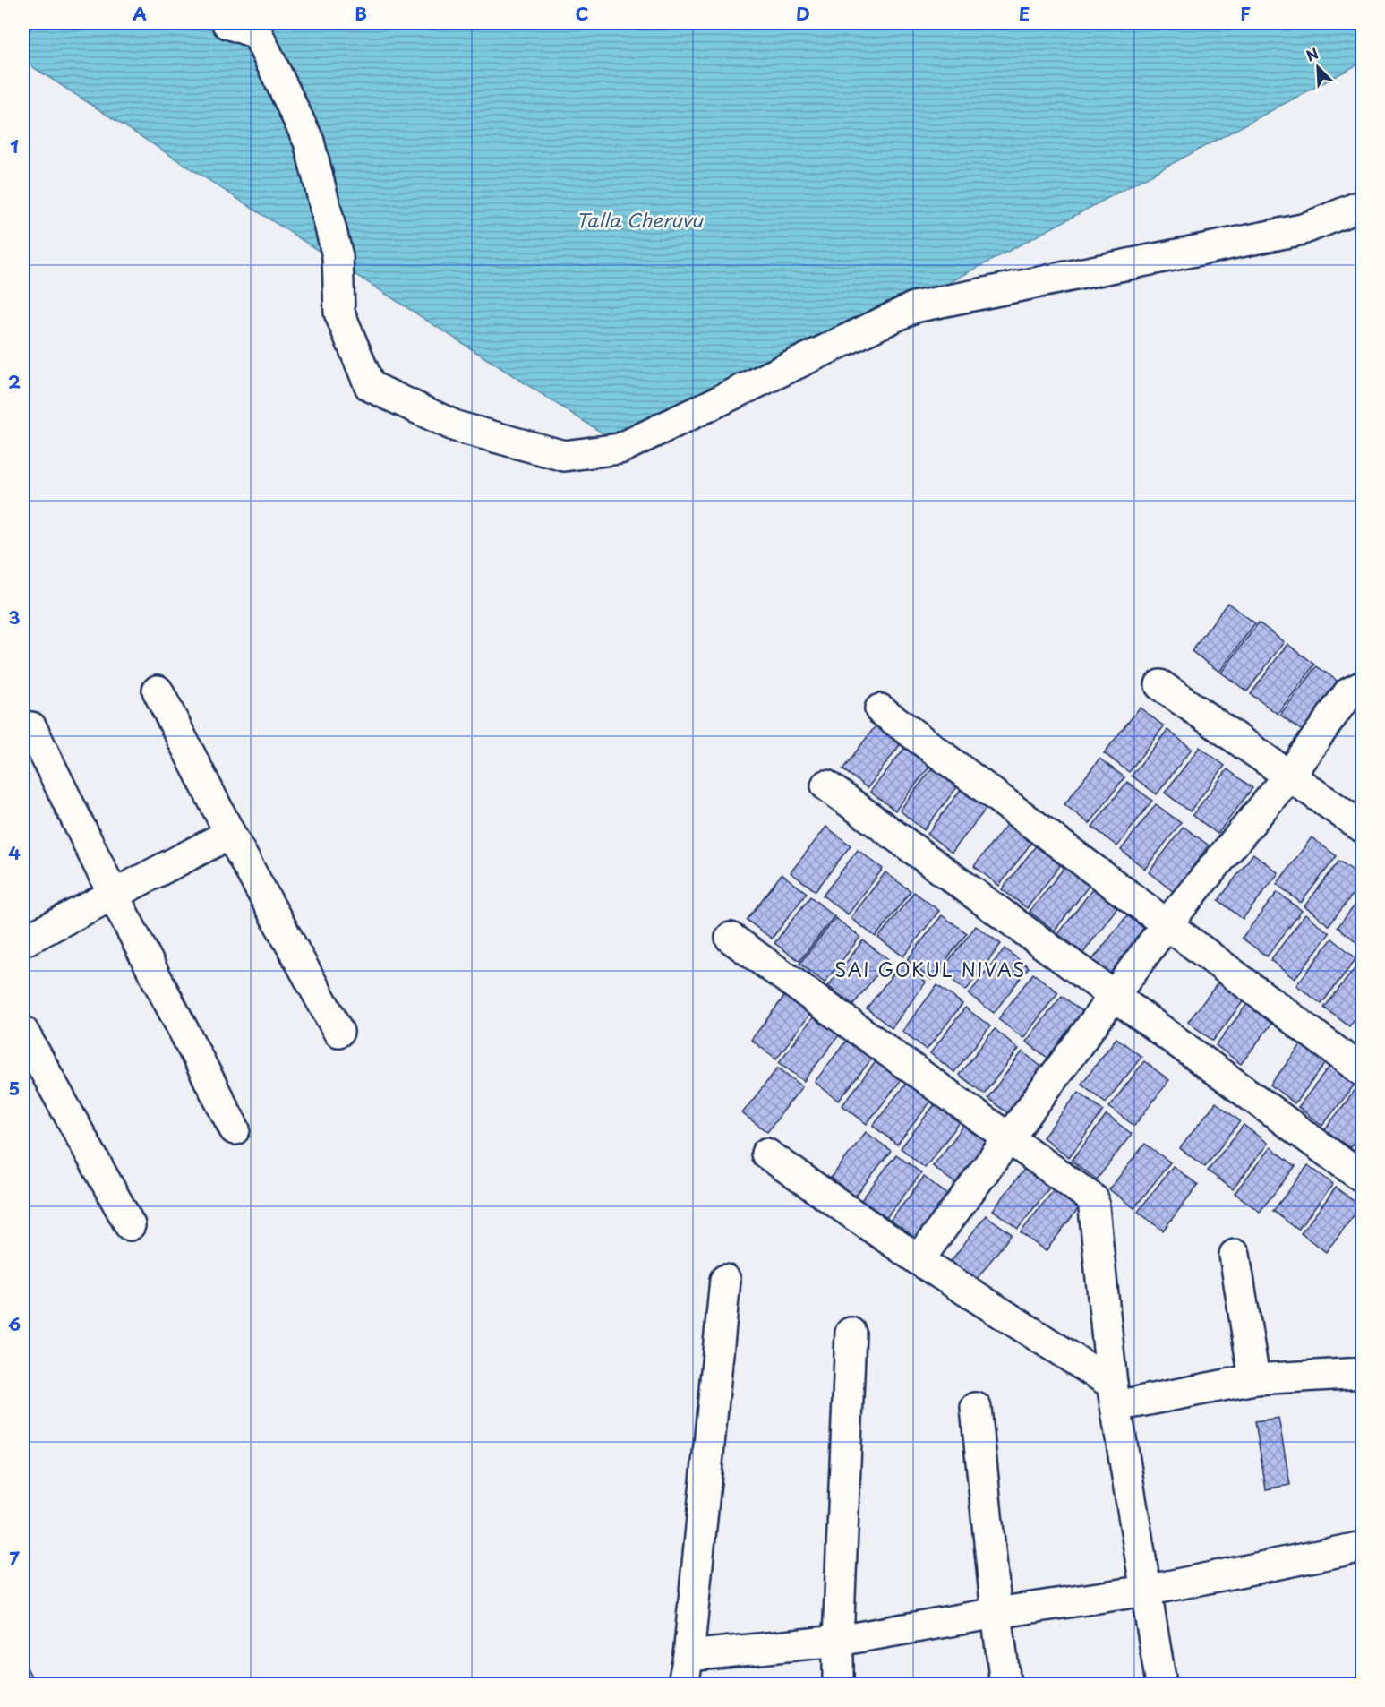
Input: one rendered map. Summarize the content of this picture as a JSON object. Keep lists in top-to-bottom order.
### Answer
{
  "districts": ["SAI GOKUL NIVAS"],
  "water": ["Talla Cheruvu"],
  "north": "top left",
  "grid": {
    "columns": [
      "A",
      "B",
      "C",
      "D",
      "E",
      "F"
    ],
    "rows": [
      "1",
      "2",
      "3",
      "4",
      "5",
      "6",
      "7"
    ]
  }
}
